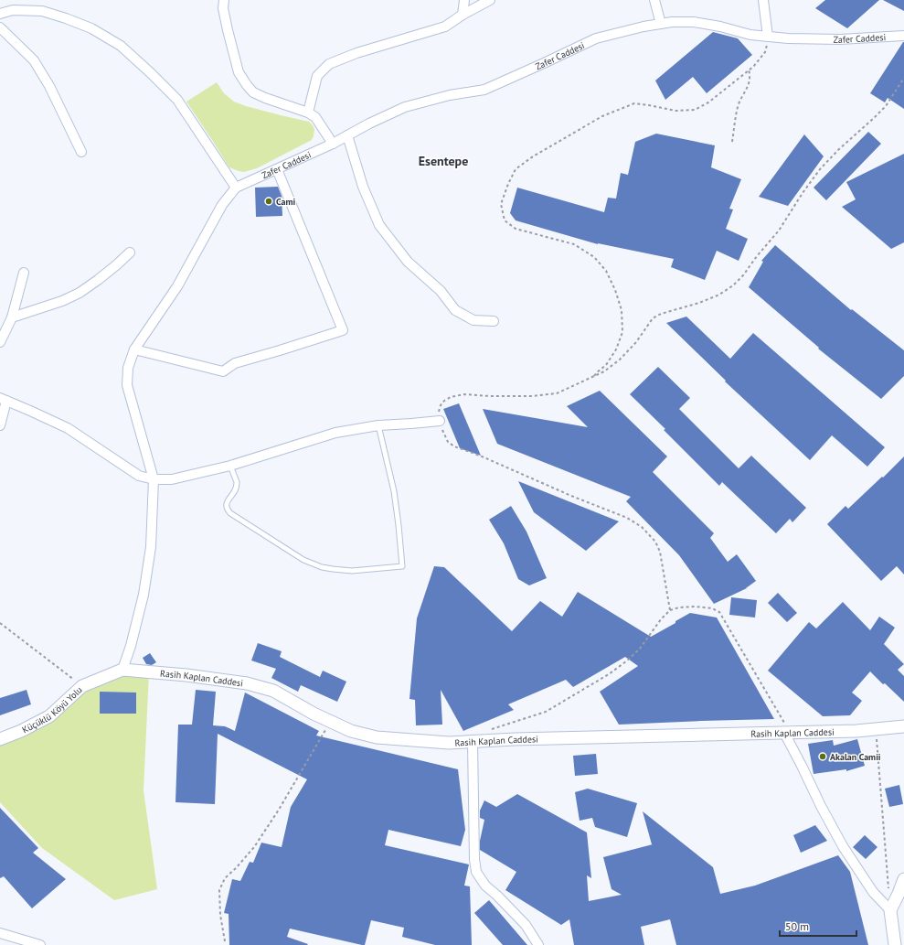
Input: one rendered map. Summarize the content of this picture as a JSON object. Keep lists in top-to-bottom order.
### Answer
{
  "streets": {
    "street": ["Zafer Caddesi", "Rasih Kaplan Caddesi", "Küçüklü Köyü Yolu"]
  },
  "crossings": [
    ["Rasih Kaplan Caddesi", "Küçüklü Köyü Yolu"]
  ],
  "districts": ["Esentepe"],
  "places": ["Cami", "Akalan Camii"],
  "scale_bar": "50 m"
}
